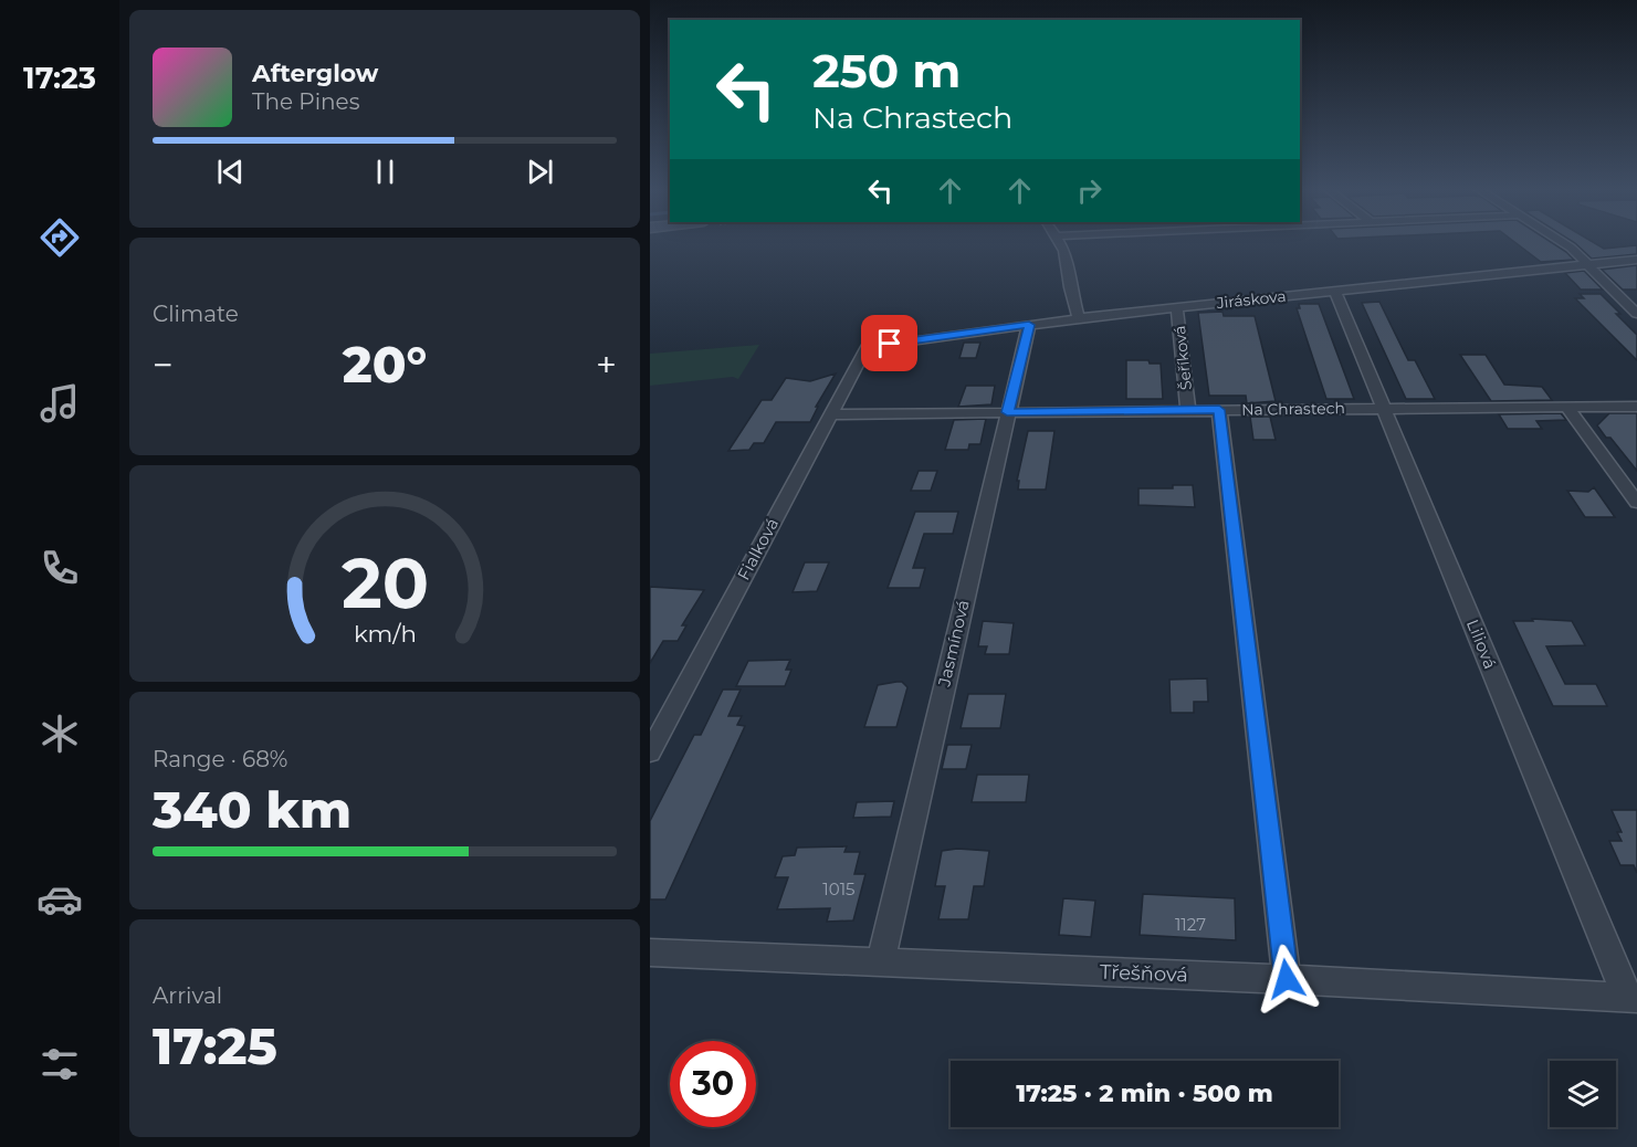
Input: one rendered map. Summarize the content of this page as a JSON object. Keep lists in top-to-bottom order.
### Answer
{
  "streets": {
    "street": [
      "Jiráskova",
      "Šeříková",
      "Na Chrastech",
      "Fialková",
      "Jasmínová",
      "Liliová",
      "Třešňová"
    ]
  },
  "crossings": [
    ["Jiráskova", "Šeříková"],
    ["Jiráskova", "Fialková"],
    ["Jiráskova", "Jasmínová"],
    ["Jiráskova", "Liliová"],
    ["Šeříková", "Na Chrastech"],
    ["Na Chrastech", "Fialková"],
    ["Na Chrastech", "Jasmínová"],
    ["Na Chrastech", "Liliová"],
    ["Jasmínová", "Třešňová"],
    ["Liliová", "Třešňová"]
  ],
  "house_numbers": ["1015", "1127"],
  "page": {
    "tabs": "17:23",
    "turn": ["250 m", "Na Chrastech"],
    "song": ["Afterglow", "The Pines"],
    "tile": [
      "Climate",
      ["Range · 68%", "340 km"],
      ["Arrival", "17:25"]
    ],
    "heat": ["−", "20°", "+"],
    "limit": "30",
    "trip": "17:25 · 2 min · 500 m",
    "gauge": ["20", "km/h"]
  }
}
